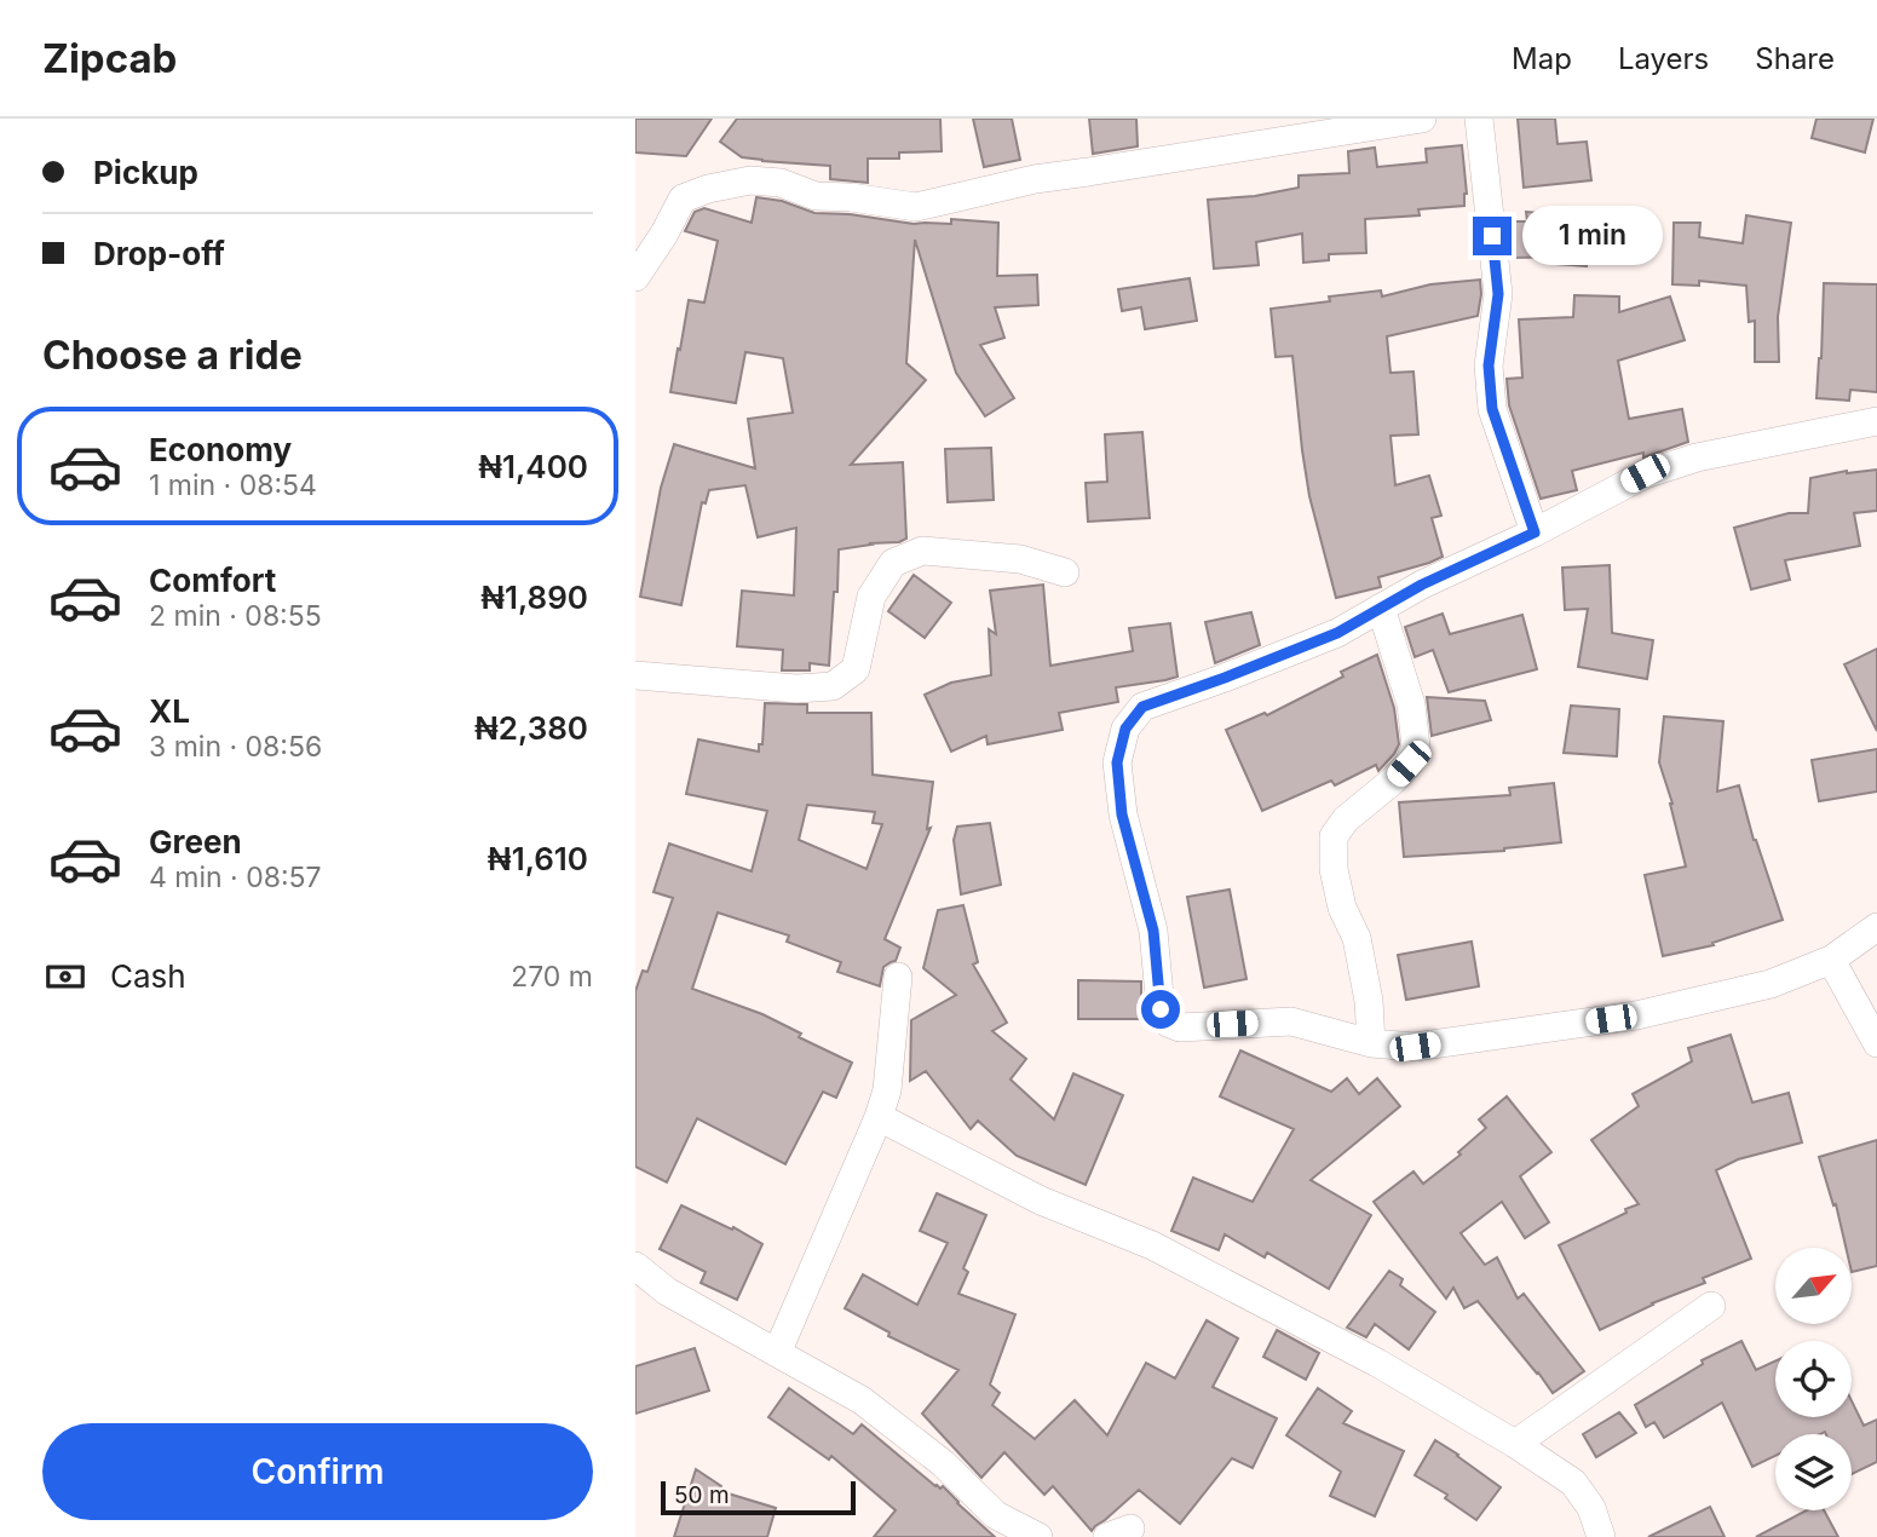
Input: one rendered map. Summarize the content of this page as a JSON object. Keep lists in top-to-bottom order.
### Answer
{
  "scale_bar": "50 m",
  "north": "top right",
  "page": {
    "header": "Zipcab",
    "nav": ["Map", "Layers", "Share"],
    "banner": ["Pickup", "Drop-off"],
    "bubble": "1 min",
    "heading": "Choose a ride",
    "list": [
      {
        "name": "Economy",
        "note": "1 min · 08:54",
        "value": "₦1,400"
      },
      {
        "name": "Comfort",
        "note": "2 min · 08:55",
        "value": "₦1,890"
      },
      {
        "name": "XL",
        "note": "3 min · 08:56",
        "value": "₦2,380"
      },
      {
        "name": "Green",
        "note": "4 min · 08:57",
        "value": "₦1,610"
      }
    ],
    "pay": ["Cash", "270 m"],
    "buttons": "Confirm",
    "scale": "50 m"
  }
}
